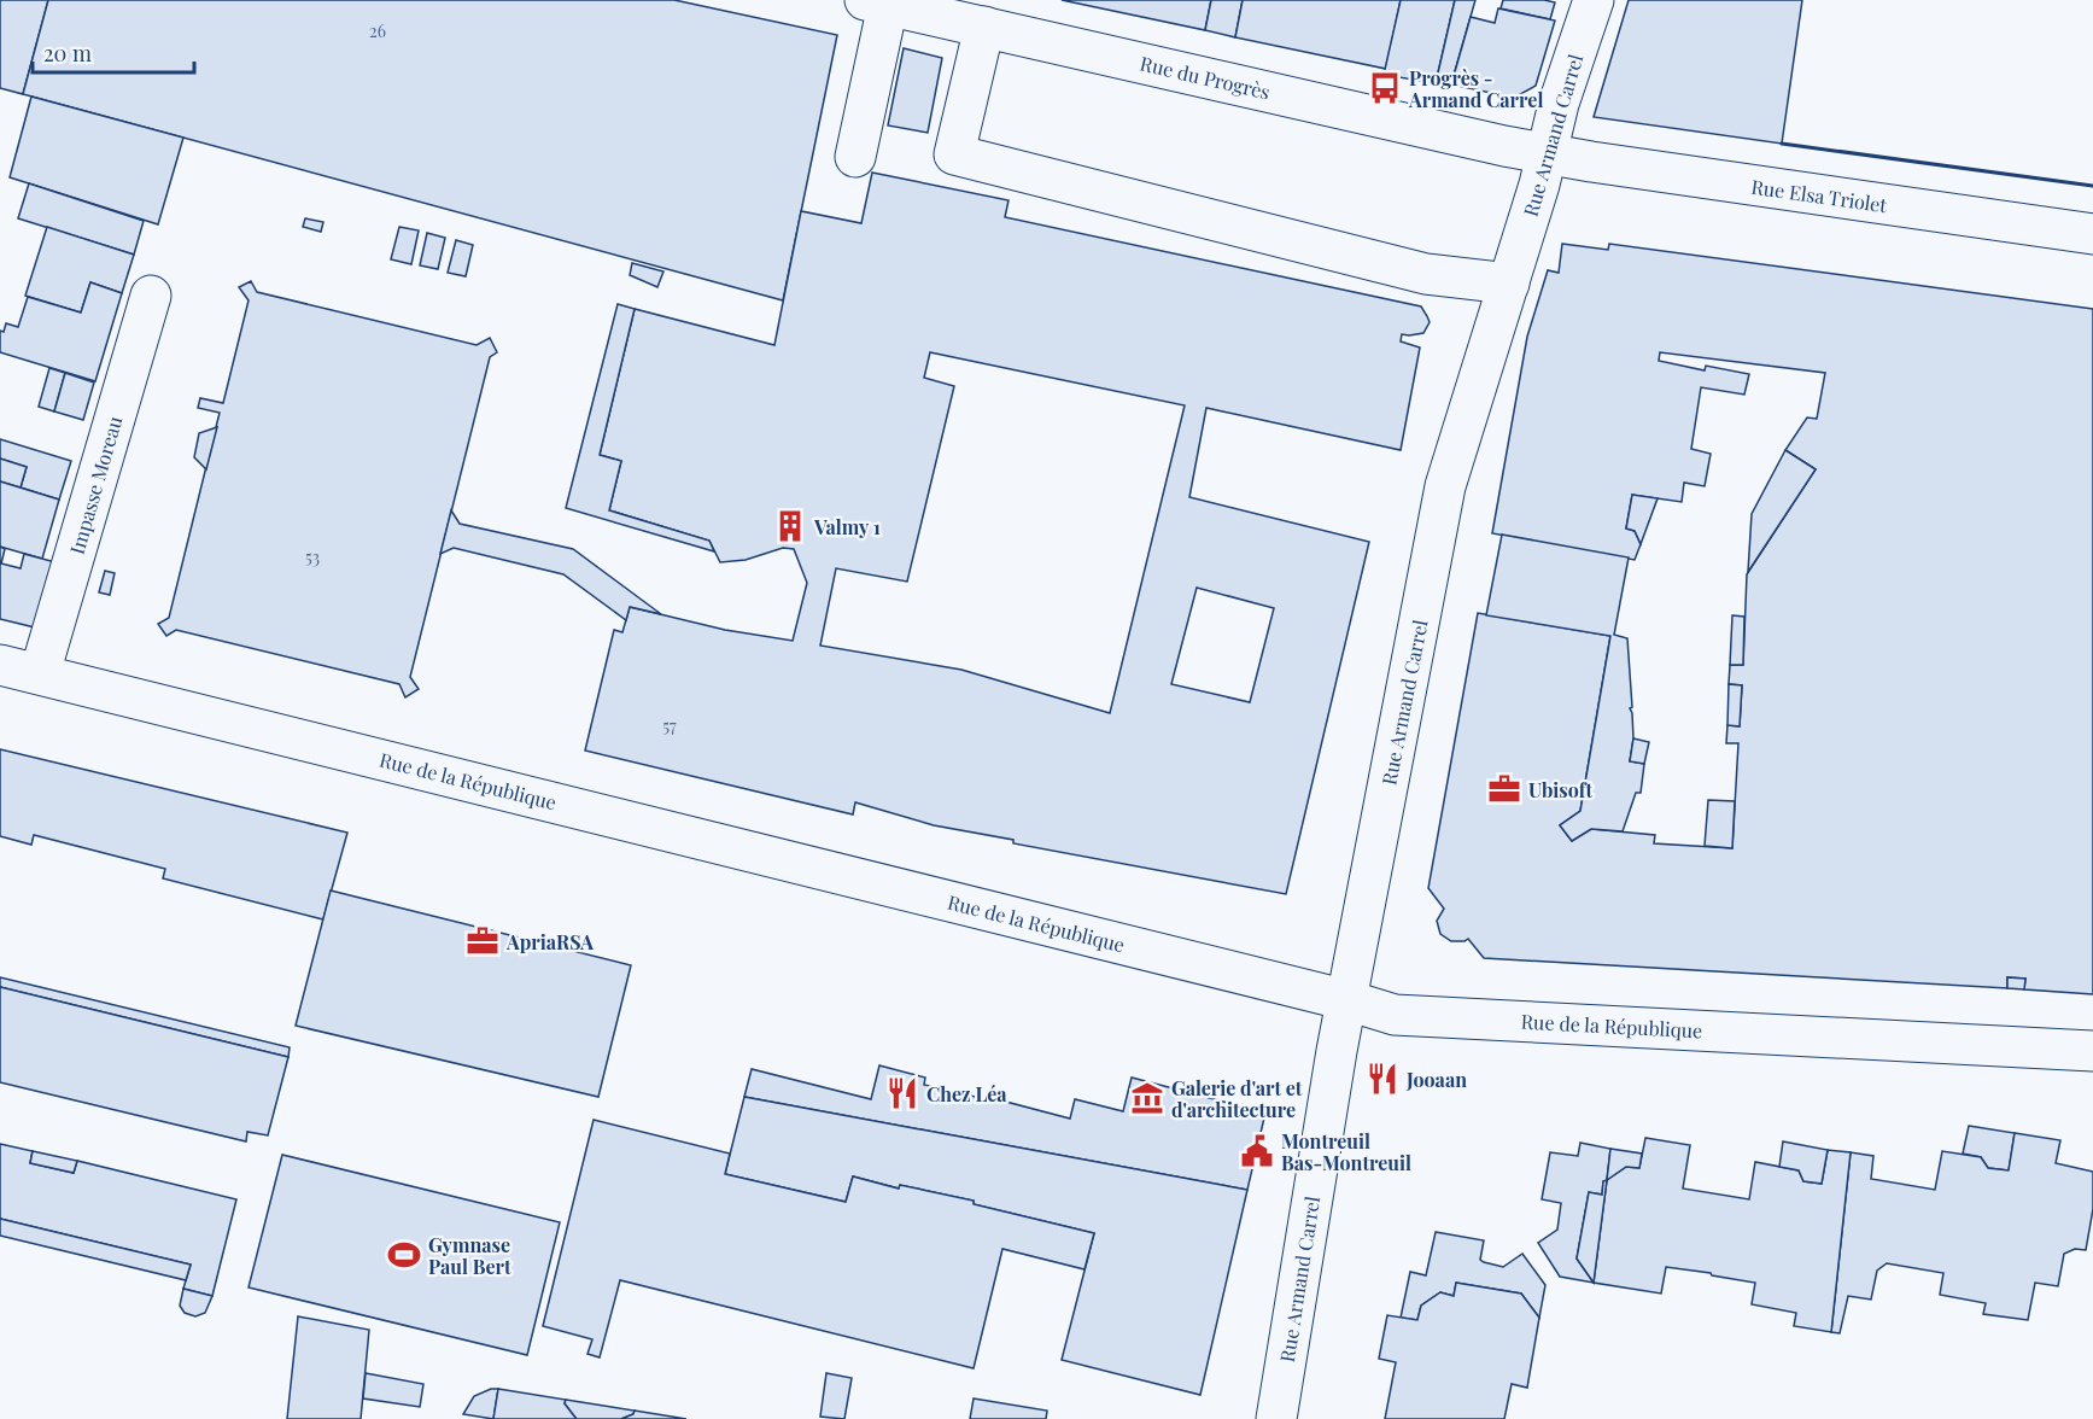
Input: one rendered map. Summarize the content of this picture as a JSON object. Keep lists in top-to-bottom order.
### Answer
{
  "streets": {
    "street": [
      "Rue du Progrès",
      "Rue Armand Carrel",
      "Rue Elsa Triolet",
      "Impasse Moreau",
      "Rue de la République"
    ]
  },
  "crossings": [
    ["Rue du Progrès", "Rue Armand Carrel"],
    ["Rue du Progrès", "Rue Elsa Triolet"],
    ["Rue Armand Carrel", "Rue Elsa Triolet"],
    ["Rue Armand Carrel", "Rue de la République"],
    ["Impasse Moreau", "Rue de la République"]
  ],
  "places": {
    "bus stop": ["Progrès - Armand Carrel"],
    "building": ["Valmy 1"],
    "office": ["Ubisoft", "ApriaRSA"],
    "restaurant": ["Jooaan", "Chez Léa"],
    "museum": ["Galerie d'art et d'architecture"],
    "public building": ["Montreuil Bas-Montreuil"],
    "sports": ["Gymnase Paul Bert"]
  },
  "house_numbers": ["26", "53", "57"],
  "scale_bar": "20 m"
}
